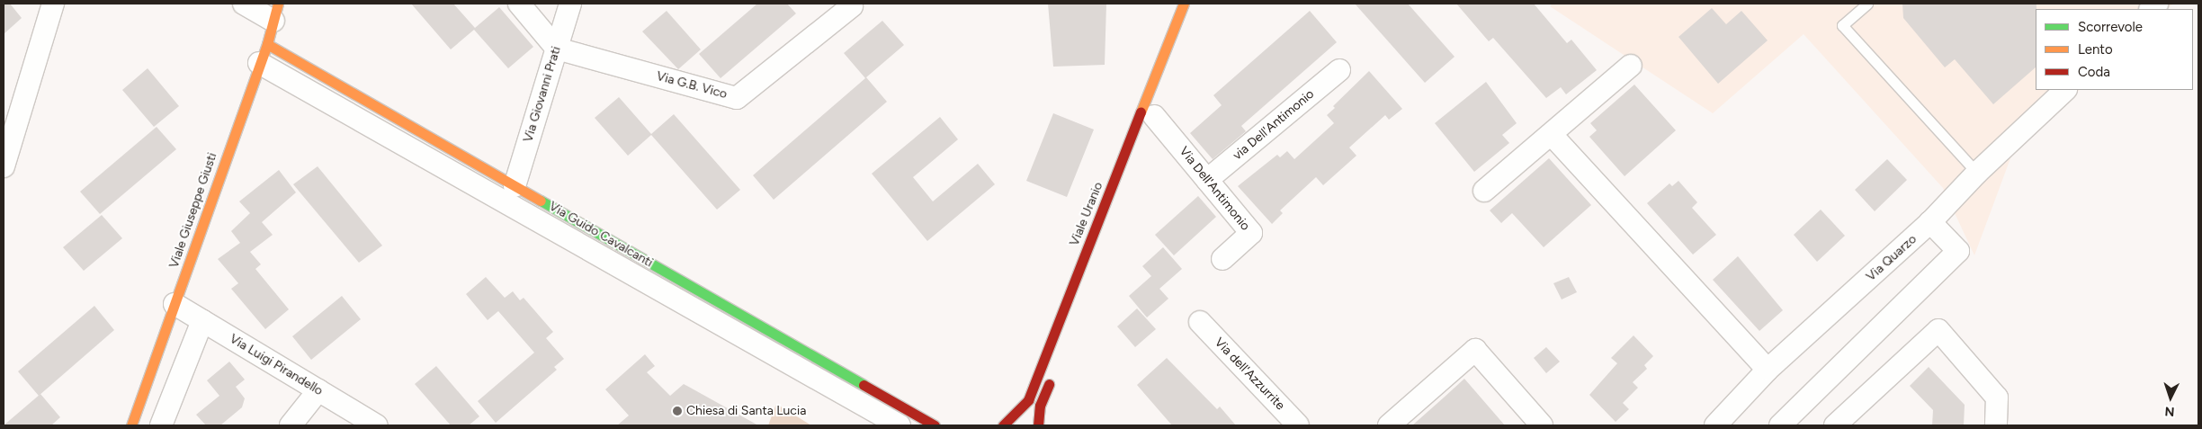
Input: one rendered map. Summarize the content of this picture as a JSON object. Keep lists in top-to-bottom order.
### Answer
{
  "streets": {
    "street": [
      "Via G.B. Vico",
      "Via Giovanni Prati",
      "via Dell'Antimonio",
      "Via Dell'Antimonio",
      "Viale Giuseppe Giusti",
      "Viale Uranio",
      "Via Guido Cavalcanti",
      "Via Quarzo",
      "Via Luigi Pirandello",
      "Via dell'Azzurrite"
    ]
  },
  "crossings": [
    ["Via G.B. Vico", "Via Giovanni Prati"],
    ["Via Giovanni Prati", "Via Guido Cavalcanti"],
    ["via Dell'Antimonio", "Via Dell'Antimonio"],
    ["Viale Giuseppe Giusti", "Via Guido Cavalcanti"],
    ["Viale Giuseppe Giusti", "Via Luigi Pirandello"]
  ],
  "places": ["Chiesa di Santa Lucia"],
  "legend": ["Scorrevole", "Lento", "Coda"],
  "north": "bottom"
}
